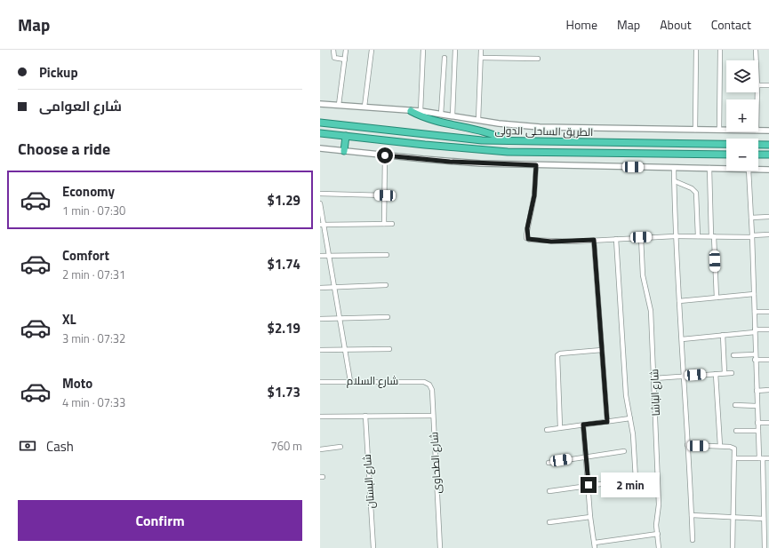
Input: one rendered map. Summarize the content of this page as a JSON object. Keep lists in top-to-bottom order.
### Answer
{
  "streets": {
    "highway": ["الطريق الساحلى الدولى"],
    "street": [
      "شارع السلام",
      "شارع الباشا",
      "شارع الطحاوى",
      "شارع البستان"
    ]
  },
  "crossings": [
    ["شارع السلام", "شارع الطحاوى"]
  ],
  "page": {
    "header": "Map",
    "nav": [
      "Home",
      "Map",
      "About",
      "Contact"
    ],
    "banner": ["Pickup", "شارع العوامى"],
    "map_buttons": ["+", "−"],
    "heading": "Choose a ride",
    "list": [
      {
        "name": "Economy",
        "note": "1 min · 07:30",
        "value": "$1.29"
      },
      {
        "name": "Comfort",
        "note": "2 min · 07:31",
        "value": "$1.74"
      },
      {
        "name": "XL",
        "note": "3 min · 07:32",
        "value": "$2.19"
      },
      {
        "name": "Moto",
        "note": "4 min · 07:33",
        "value": "$1.73"
      }
    ],
    "pay": ["Cash", "760 m"],
    "bubble": "2 min",
    "buttons": "Confirm"
  }
}
